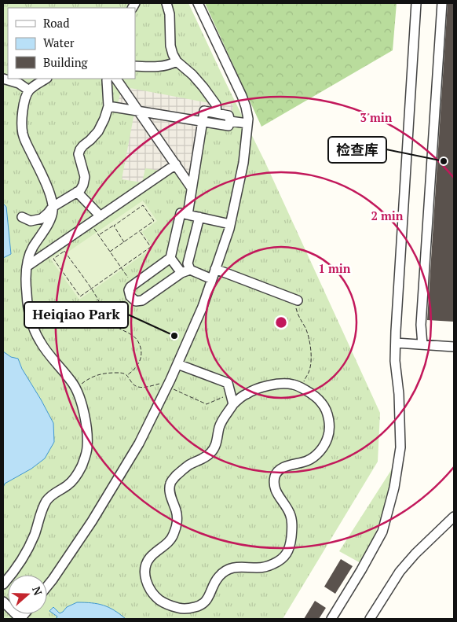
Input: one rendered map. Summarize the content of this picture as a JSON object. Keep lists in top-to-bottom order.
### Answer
{
  "places": ["检查库", "Heiqiao Park"],
  "legend": ["Road", "Water", "Building"],
  "north": "right",
  "rings": ["3 min", "2 min", "1 min"]
}
